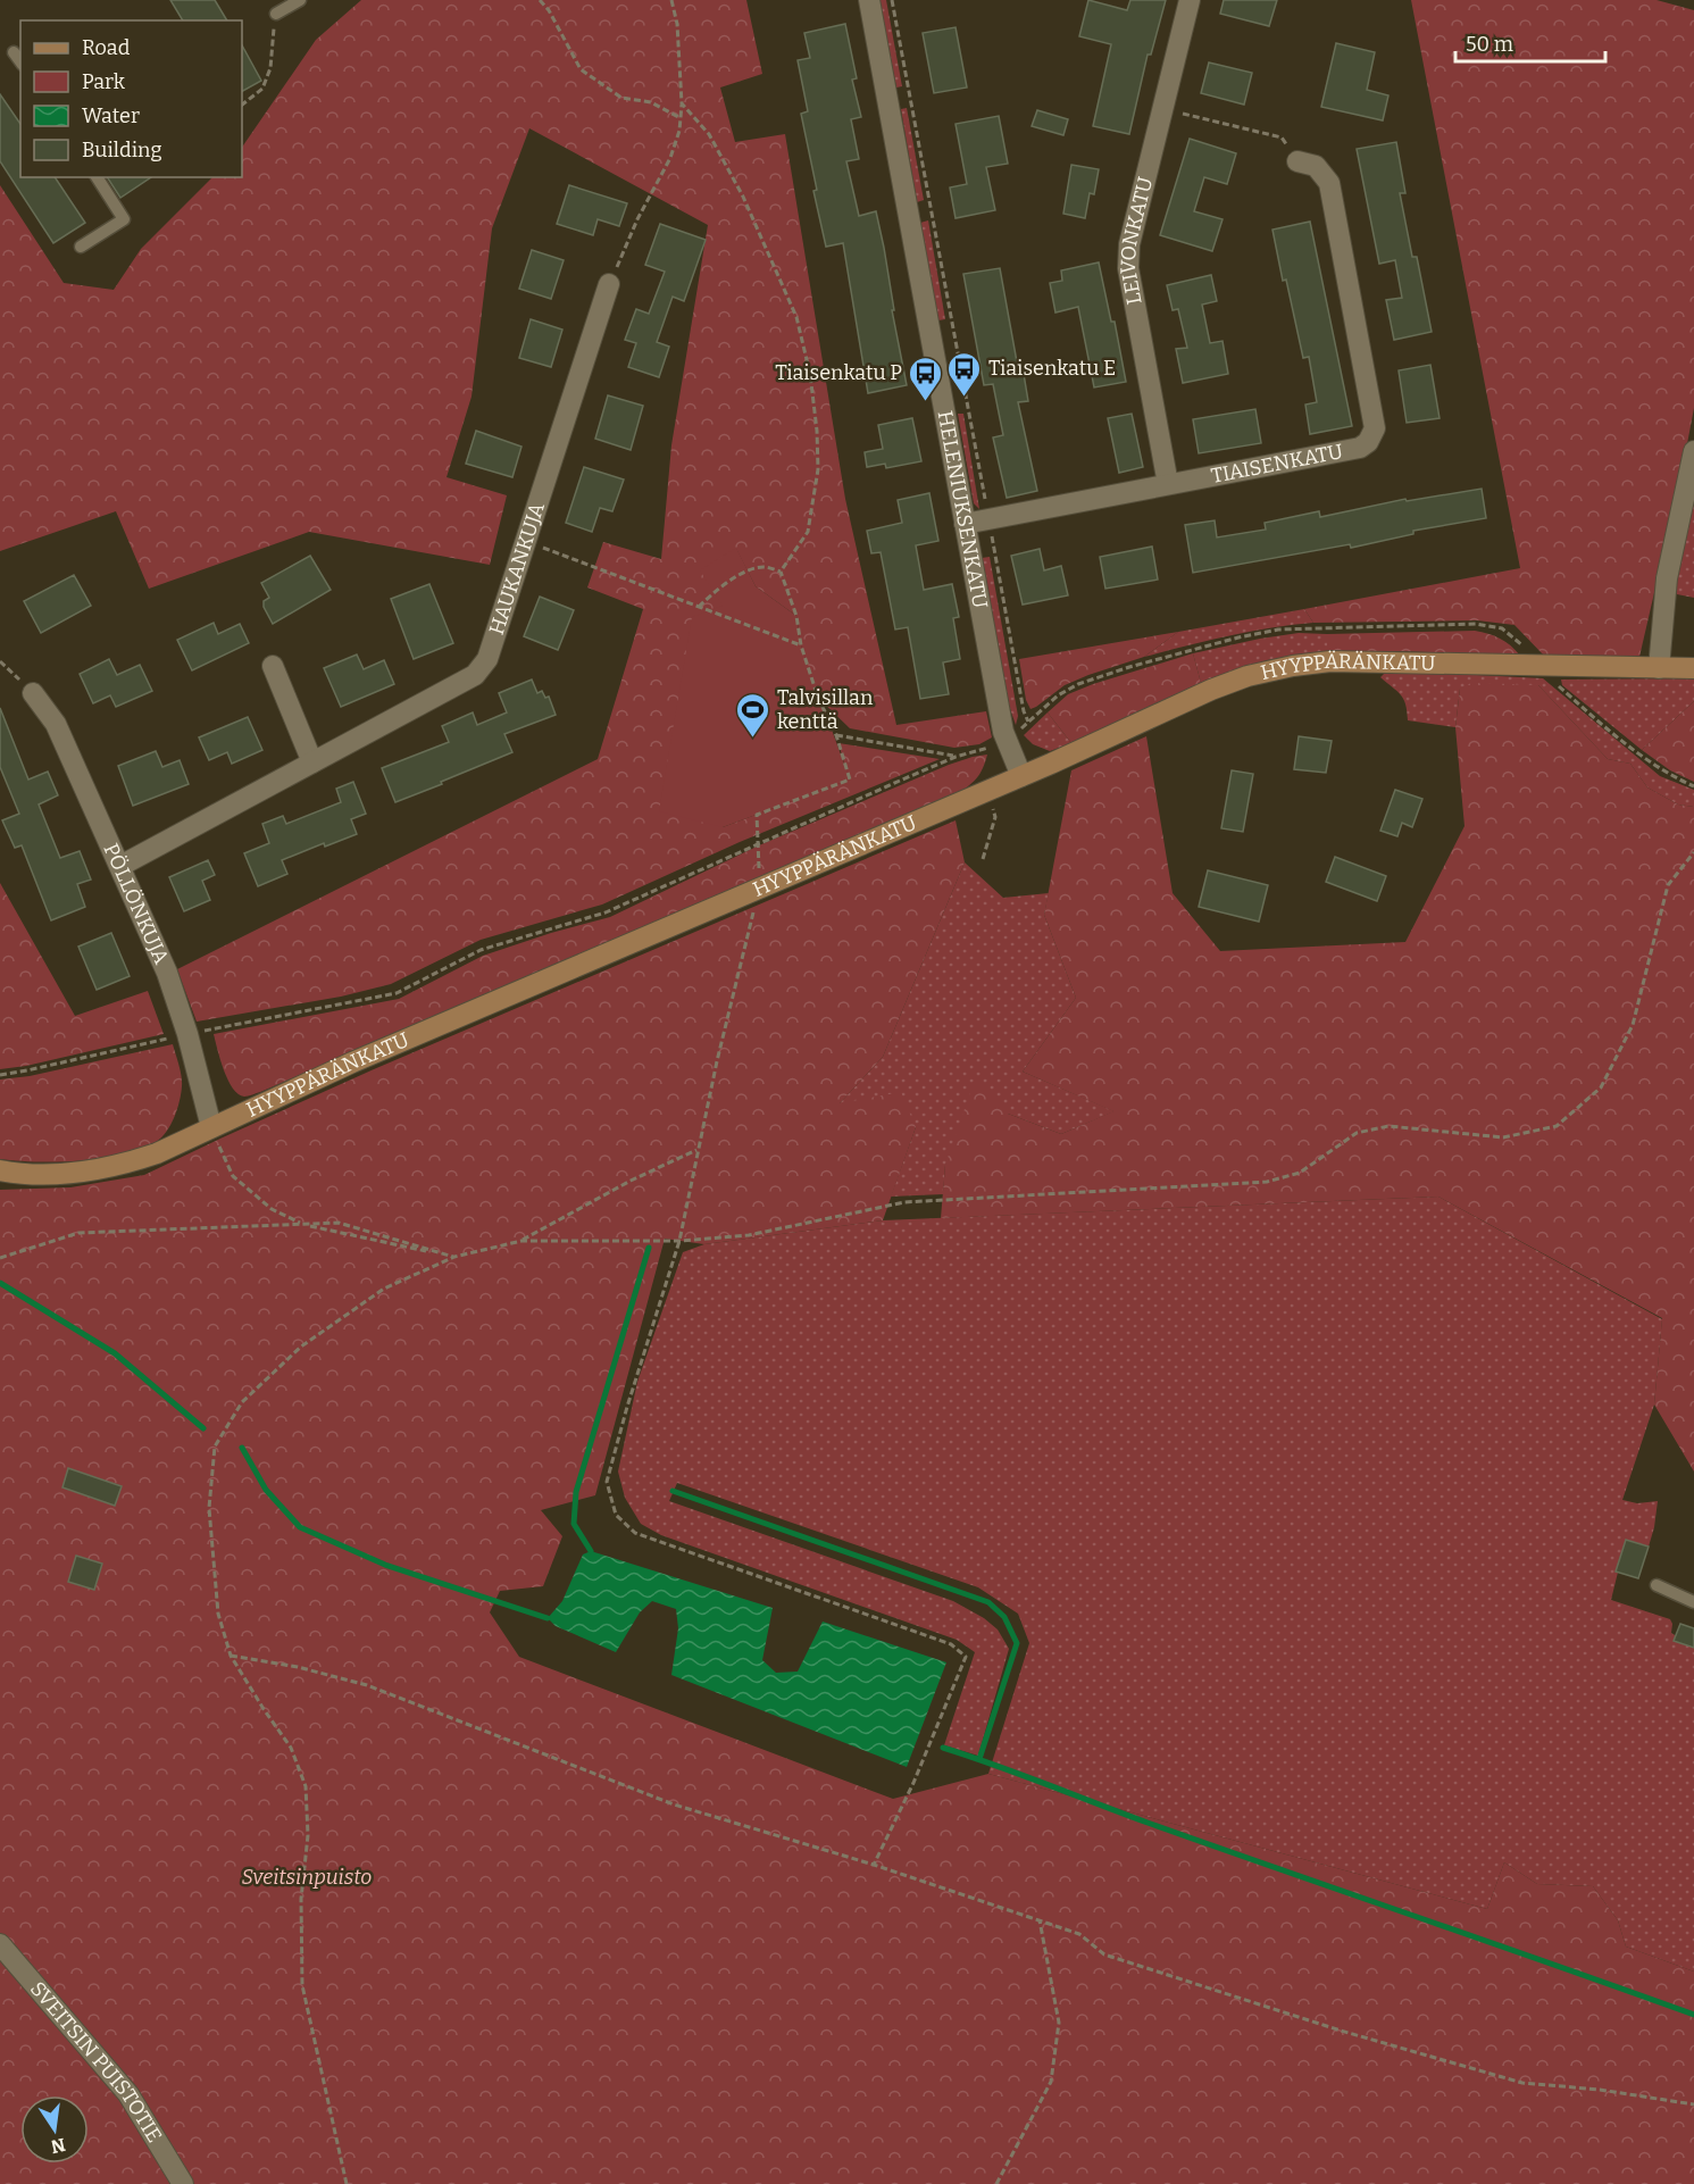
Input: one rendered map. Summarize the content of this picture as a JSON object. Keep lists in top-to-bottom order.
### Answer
{
  "streets": {
    "street": [
      "LEIVONKATU",
      "TIAISENKATU",
      "HELENIUKSENKATU",
      "HAUKANKUJA",
      "HYYPPÄRÄNKATU",
      "PÖLLÖNKUJA",
      "SVEITSIN PUISTOTIE"
    ]
  },
  "crossings": [
    ["LEIVONKATU", "TIAISENKATU"],
    ["TIAISENKATU", "HELENIUKSENKATU"],
    ["HELENIUKSENKATU", "HYYPPÄRÄNKATU"],
    ["HAUKANKUJA", "PÖLLÖNKUJA"],
    ["HYYPPÄRÄNKATU", "PÖLLÖNKUJA"]
  ],
  "parks": ["Sveitsinpuisto"],
  "places": {
    "bus stop": ["Tiaisenkatu E", "Tiaisenkatu P"],
    "sports": ["Talvisillan kenttä"]
  },
  "legend": [
    "Road",
    "Park",
    "Water",
    "Building"
  ],
  "scale_bar": "50 m",
  "north": "bottom"
}
